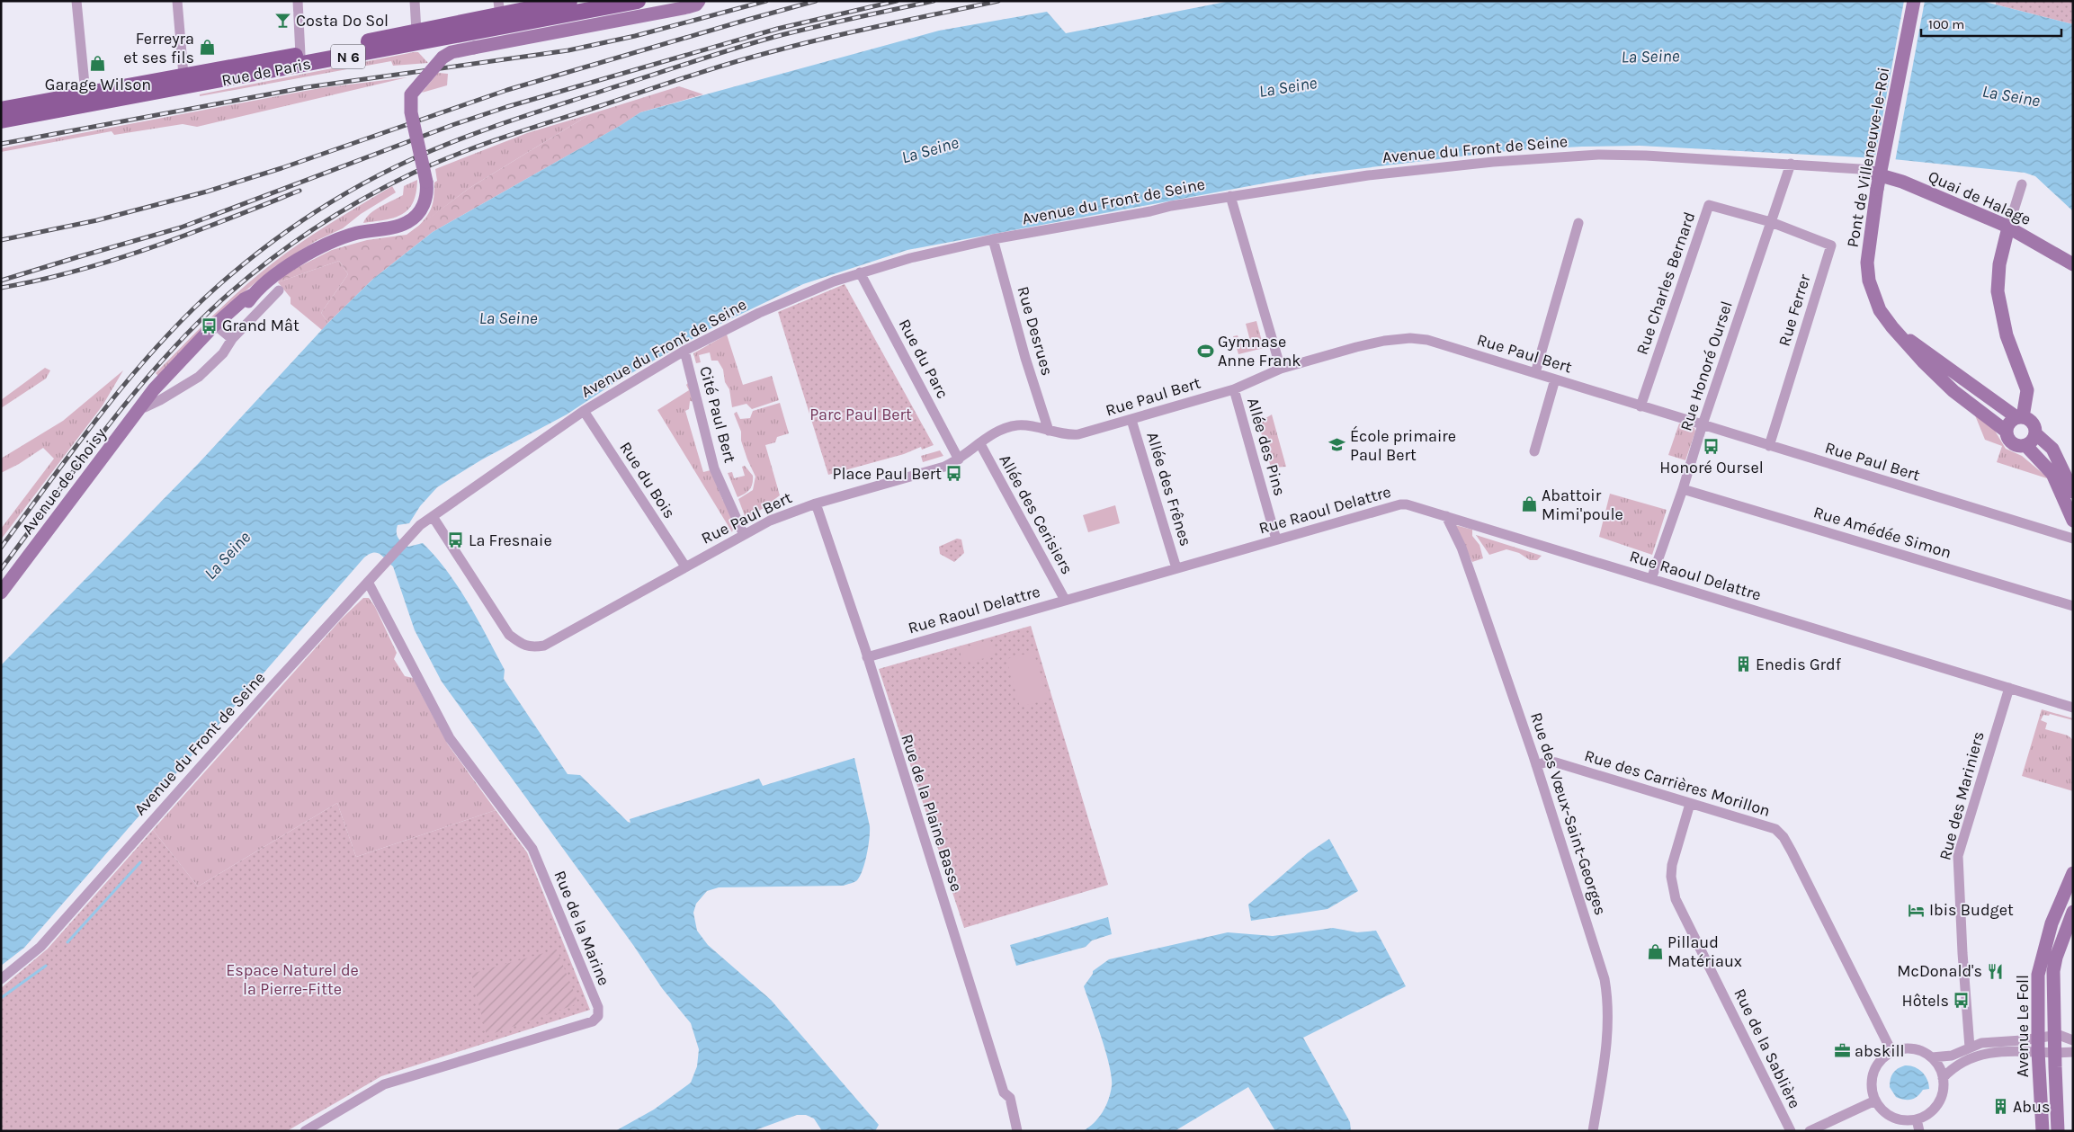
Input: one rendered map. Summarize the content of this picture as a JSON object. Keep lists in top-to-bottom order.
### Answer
{
  "streets": {
    "main road": [
      "N 6",
      "Rue de Paris",
      "Pont de Villeneuve-le-Roi",
      "Quai de Halage",
      "Avenue de Choisy",
      "Avenue Le Foll"
    ],
    "street": [
      "Avenue du Front de Seine",
      "Rue Charles Bernard",
      "Rue Ferrer",
      "Rue Desrues",
      "Rue Paul Bert",
      "Rue du Parc",
      "Rue Honoré Oursel",
      "Cité Paul Bert",
      "Allée des Pins",
      "Rue du Bois",
      "Allée des Frênes",
      "Rue Raoul Delattre",
      "Allée des Cerisiers",
      "Rue Amédée Simon",
      "Rue des Carrières Morillon",
      "Rue des Mariniers",
      "Rue de la Plaine Basse",
      "Rue des Vœux-Saint-Georges",
      "Rue de la Marine",
      "Rue de la Sablière"
    ]
  },
  "crossings": [
    ["N 6", "Rue de Paris"],
    ["Avenue du Front de Seine", "Quai de Halage"],
    ["Avenue du Front de Seine", "Rue Desrues"],
    ["Avenue du Front de Seine", "Rue Paul Bert"],
    ["Avenue du Front de Seine", "Rue du Parc"],
    ["Avenue du Front de Seine", "Rue Honoré Oursel"],
    ["Avenue du Front de Seine", "Cité Paul Bert"],
    ["Avenue du Front de Seine", "Rue du Bois"],
    ["Avenue du Front de Seine", "Rue de la Marine"],
    ["Rue Charles Bernard", "Rue Ferrer"],
    ["Rue Charles Bernard", "Rue Paul Bert"],
    ["Rue Charles Bernard", "Rue Honoré Oursel"],
    ["Rue Ferrer", "Rue Paul Bert"],
    ["Rue Ferrer", "Rue Honoré Oursel"],
    ["Rue Desrues", "Rue Paul Bert"],
    ["Rue Paul Bert", "Rue du Parc"],
    ["Rue Paul Bert", "Rue Honoré Oursel"],
    ["Rue Paul Bert", "Cité Paul Bert"],
    ["Rue Paul Bert", "Allée des Pins"],
    ["Rue Paul Bert", "Rue du Bois"],
    ["Rue Paul Bert", "Allée des Frênes"],
    ["Rue Paul Bert", "Allée des Cerisiers"],
    ["Rue Paul Bert", "Rue de la Plaine Basse"],
    ["Rue Honoré Oursel", "Rue Raoul Delattre"],
    ["Rue Honoré Oursel", "Rue Amédée Simon"],
    ["Allée des Pins", "Rue Raoul Delattre"],
    ["Allée des Frênes", "Rue Raoul Delattre"],
    ["Rue Raoul Delattre", "Allée des Cerisiers"],
    ["Rue Raoul Delattre", "Rue des Mariniers"],
    ["Rue Raoul Delattre", "Rue de la Plaine Basse"],
    ["Rue Raoul Delattre", "Rue des Vœux-Saint-Georges"],
    ["Rue des Carrières Morillon", "Rue des Vœux-Saint-Georges"],
    ["Rue des Carrières Morillon", "Rue de la Sablière"]
  ],
  "water": ["La Seine"],
  "parks": ["Parc Paul Bert", "Espace Naturel de la Pierre-Fitte"],
  "places": {
    "bar": ["Costa Do Sol"],
    "shop": [
      "Ferreyra et ses fils",
      "Garage Wilson",
      "Abattoir Mimi'poule",
      "Pillaud Matériaux"
    ],
    "bus stop": [
      "Grand Mât",
      "Honoré Oursel",
      "Place Paul Bert",
      "La Fresnaie",
      "Hôtels"
    ],
    "sports": ["Gymnase Anne Frank"],
    "school or university": ["École primaire Paul Bert"],
    "building": ["Enedis Grdf", "Abus"],
    "hotel": ["Ibis Budget"],
    "restaurant": ["McDonald's"],
    "office": ["abskill"]
  },
  "scale_bar": "100 m"
}
